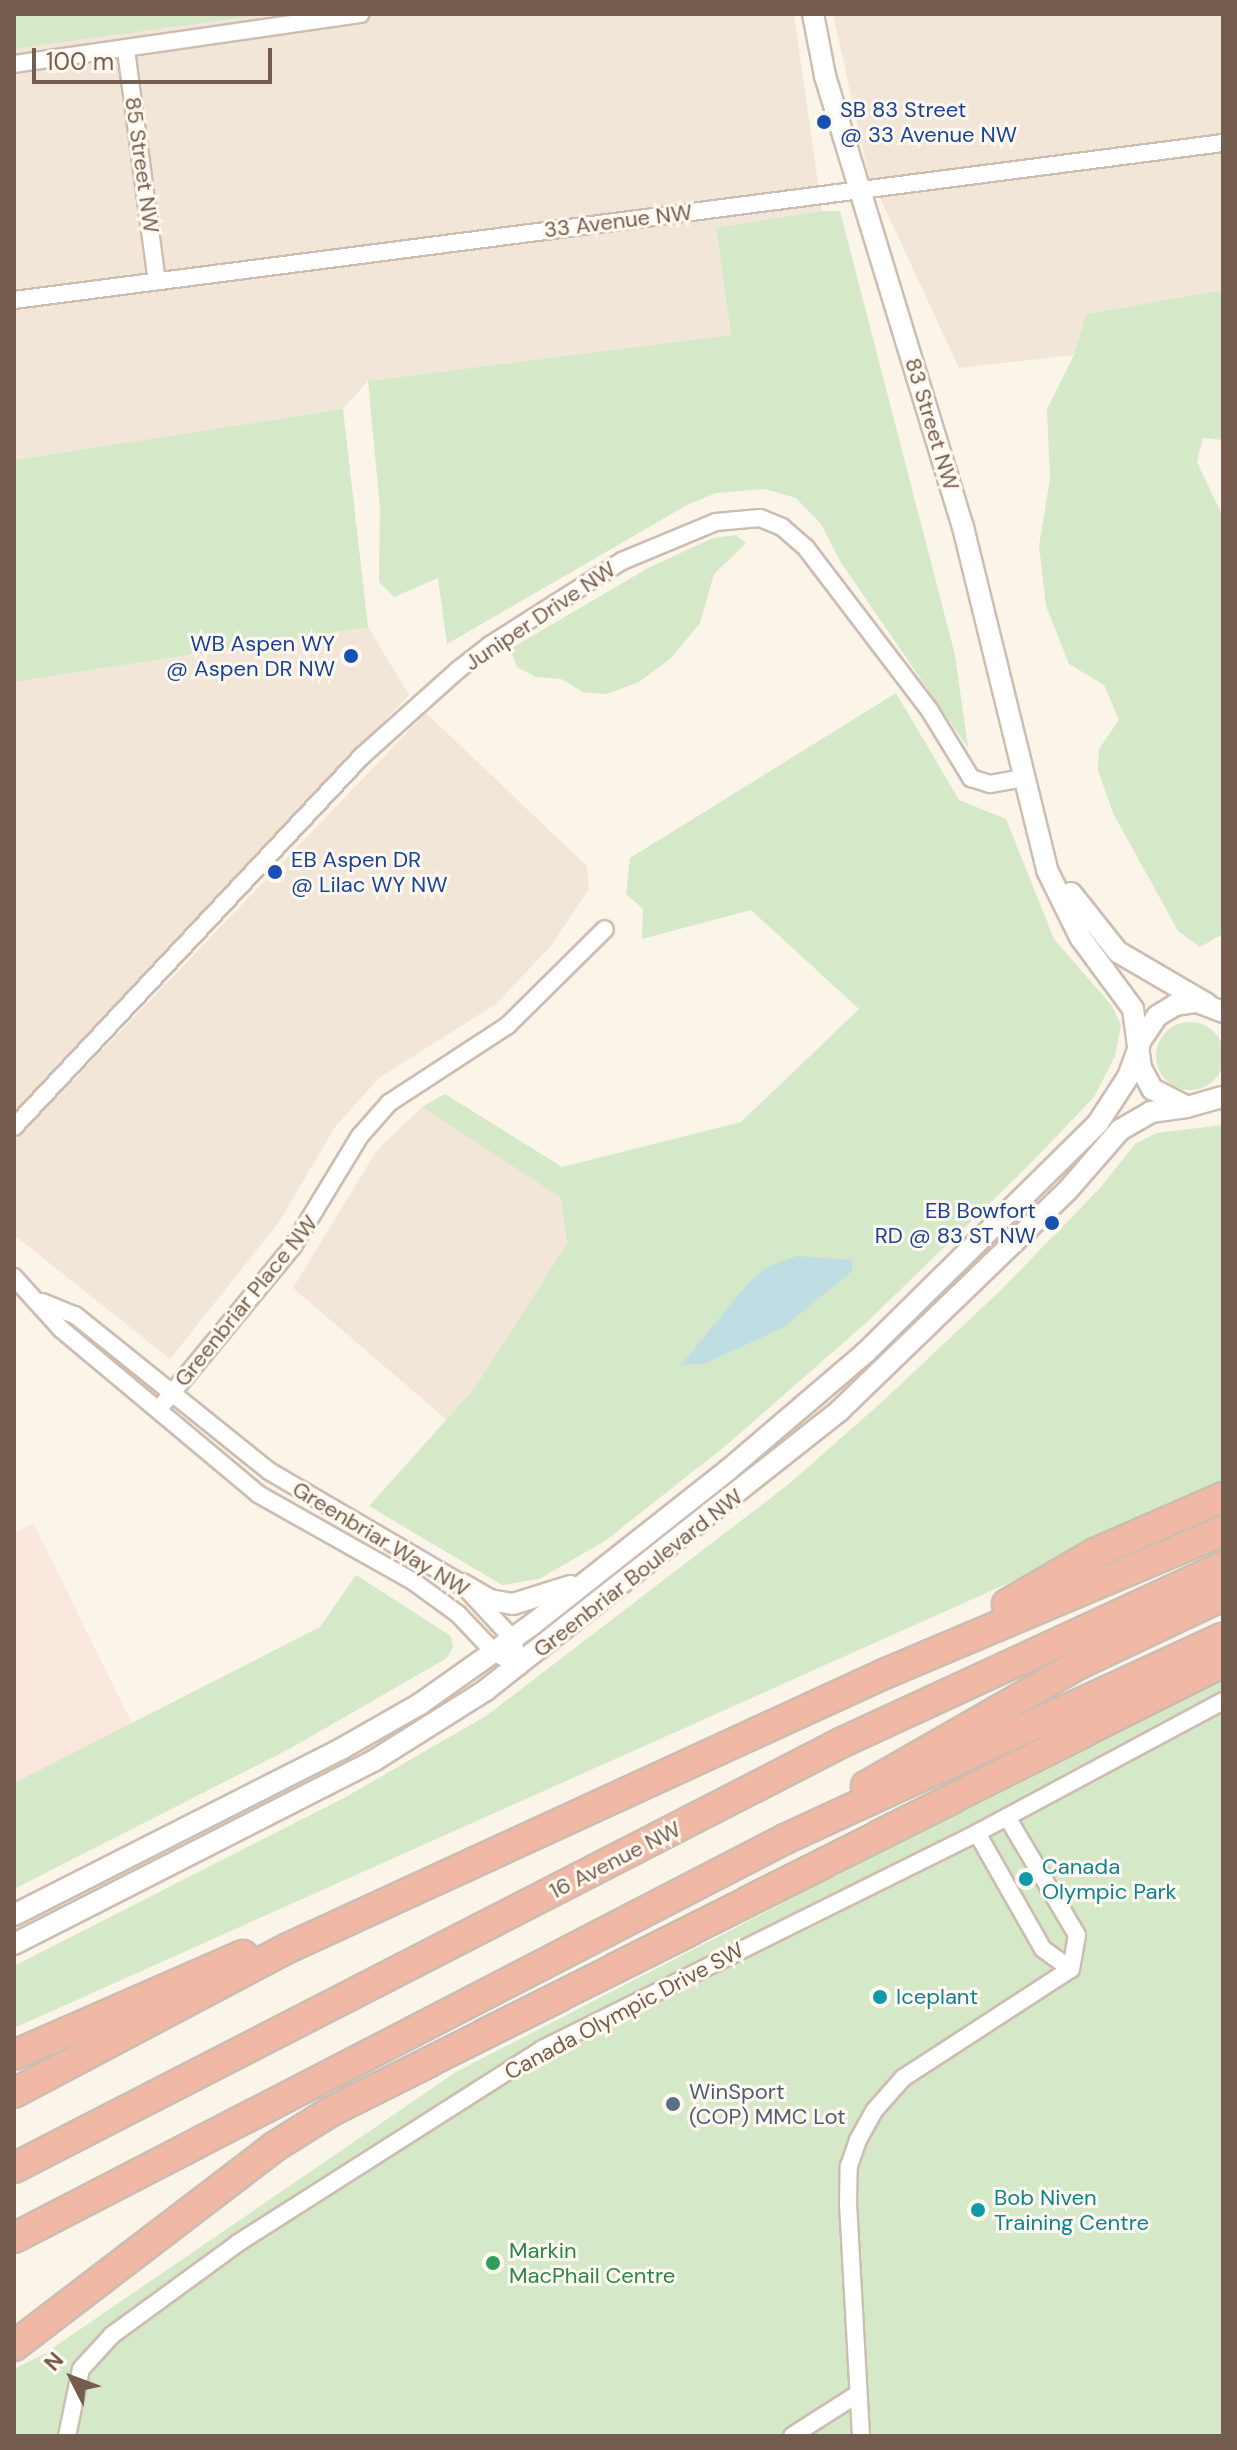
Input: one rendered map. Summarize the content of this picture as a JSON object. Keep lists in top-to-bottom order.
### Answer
{
  "streets": {
    "highway": ["16 Avenue NW"],
    "street": [
      "85 Street NW",
      "33 Avenue NW",
      "83 Street NW",
      "Juniper Drive NW",
      "Greenbriar Place NW",
      "Greenbriar Way NW",
      "Greenbriar Boulevard NW",
      "Canada Olympic Drive SW"
    ]
  },
  "crossings": [
    ["85 Street NW", "33 Avenue NW"],
    ["33 Avenue NW", "83 Street NW"],
    ["83 Street NW", "Juniper Drive NW"],
    ["83 Street NW", "Greenbriar Boulevard NW"],
    ["Greenbriar Place NW", "Greenbriar Way NW"],
    ["Greenbriar Way NW", "Greenbriar Boulevard NW"]
  ],
  "places": [
    "SB 83 Street @ 33 Avenue NW",
    "WB Aspen WY @ Aspen DR NW",
    "EB Aspen DR @ Lilac WY NW",
    "EB Bowfort RD @ 83 ST NW",
    "Canada Olympic Park",
    "Iceplant",
    "WinSport (COP) MMC Lot",
    "Bob Niven Training Centre",
    "Markin MacPhail Centre"
  ],
  "scale_bar": "100 m",
  "north": "top left"
}
